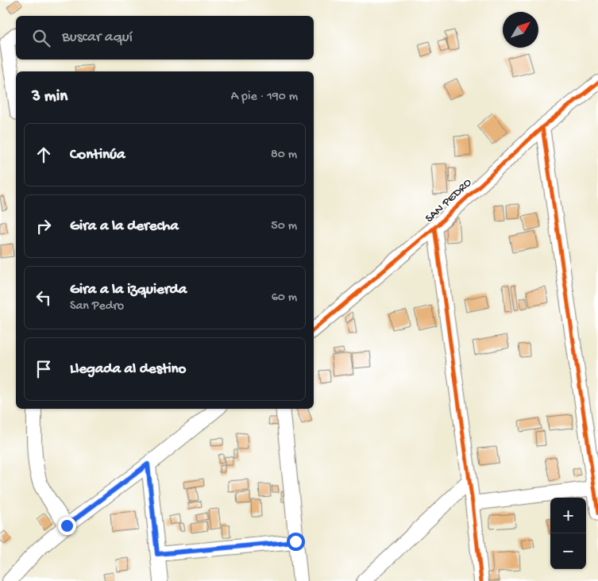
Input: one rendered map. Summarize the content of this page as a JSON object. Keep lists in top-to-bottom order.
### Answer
{
  "streets": {
    "street": ["SAN PEDRO"]
  },
  "north": "top right",
  "page": {
    "search": "Buscar aquí",
    "heading": ["3 min", "A pie · 190 m"],
    "list": [
      ["Continúa", "80 m"],
      ["Gira a la derecha", "50 m"],
      ["Gira a la izquierda", "San Pedro", "60 m"],
      "Llegada al destino"
    ],
    "map_buttons": ["+", "−"]
  }
}
